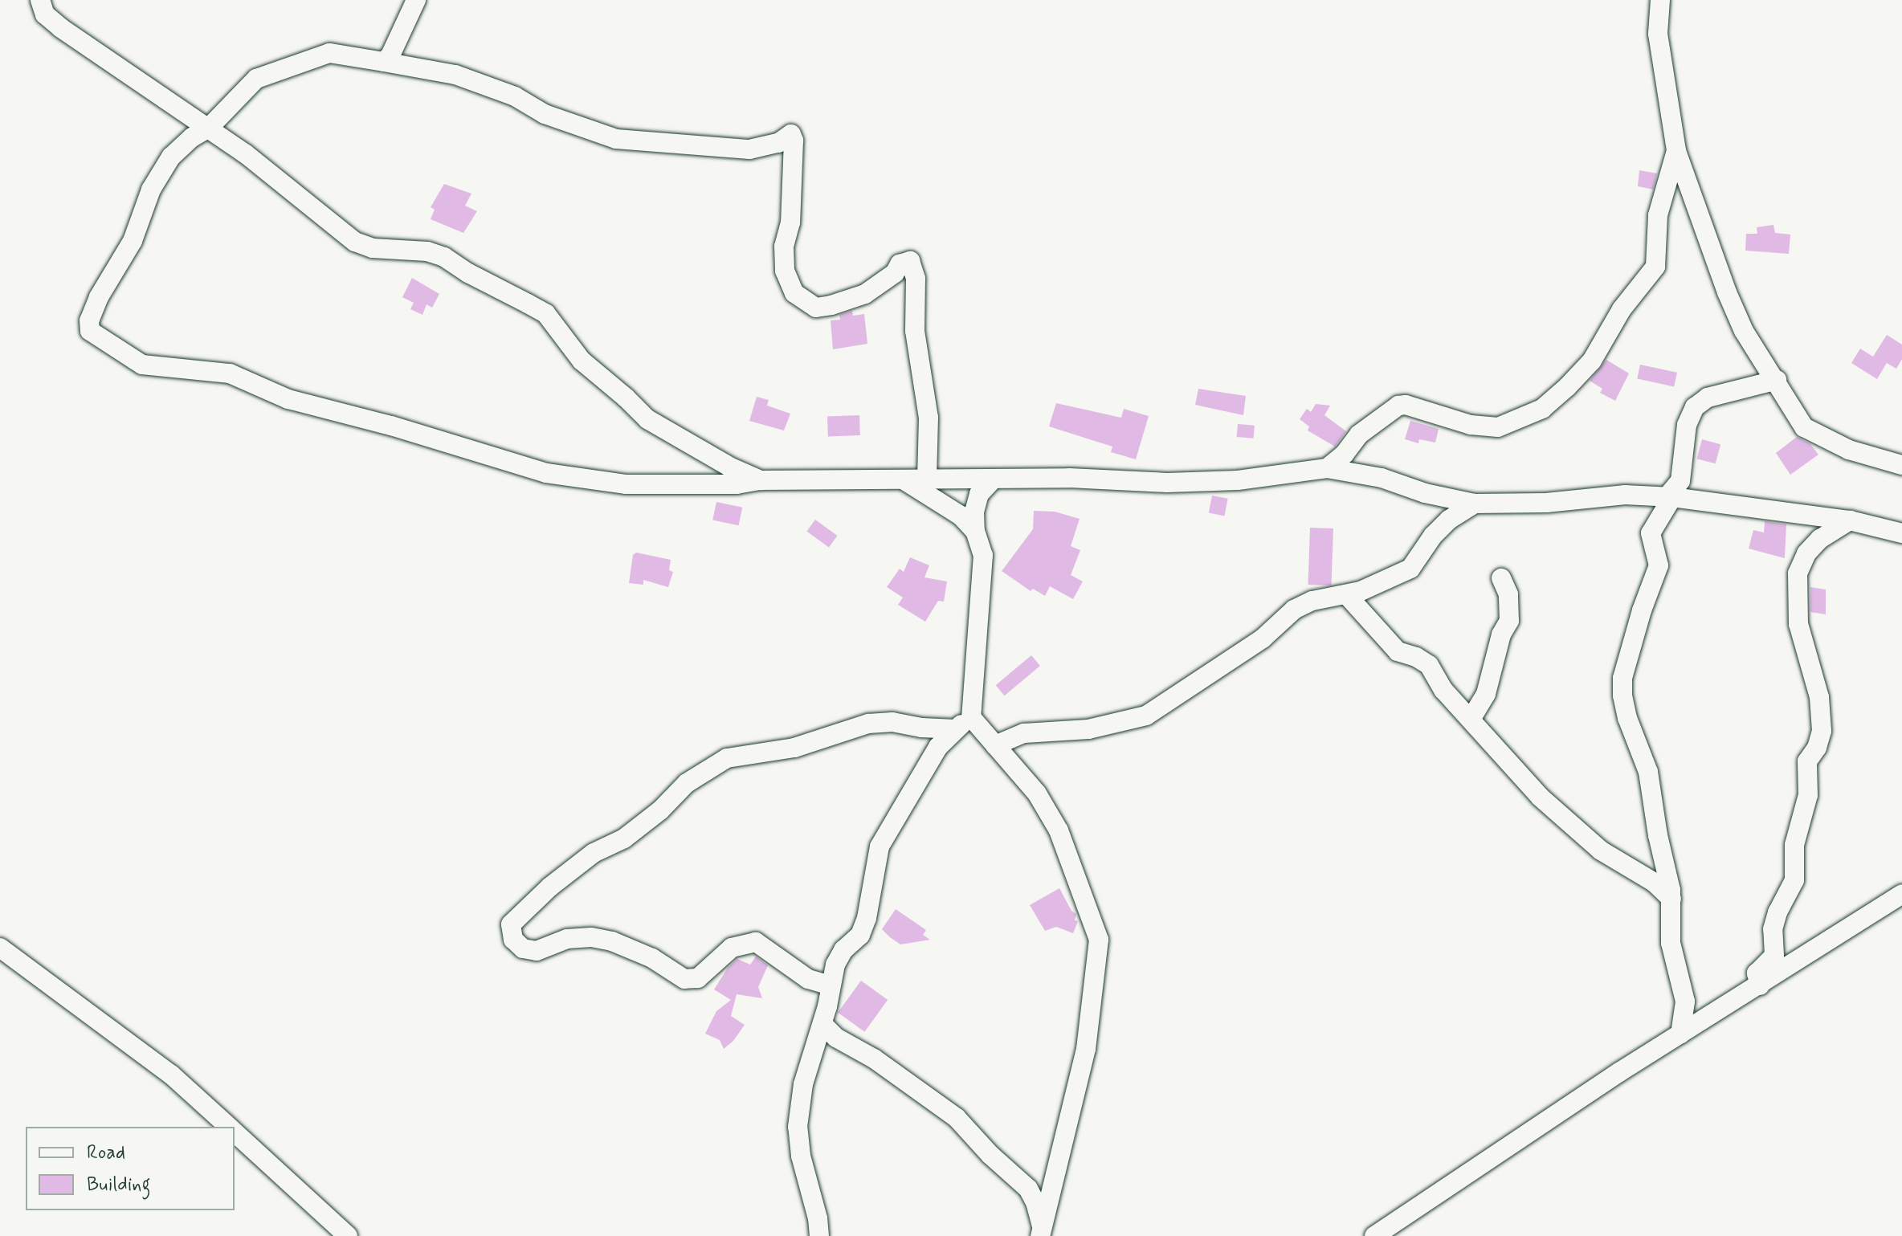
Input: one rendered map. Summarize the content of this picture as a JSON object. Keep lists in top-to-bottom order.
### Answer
{
  "legend": ["Road", "Building"]
}
